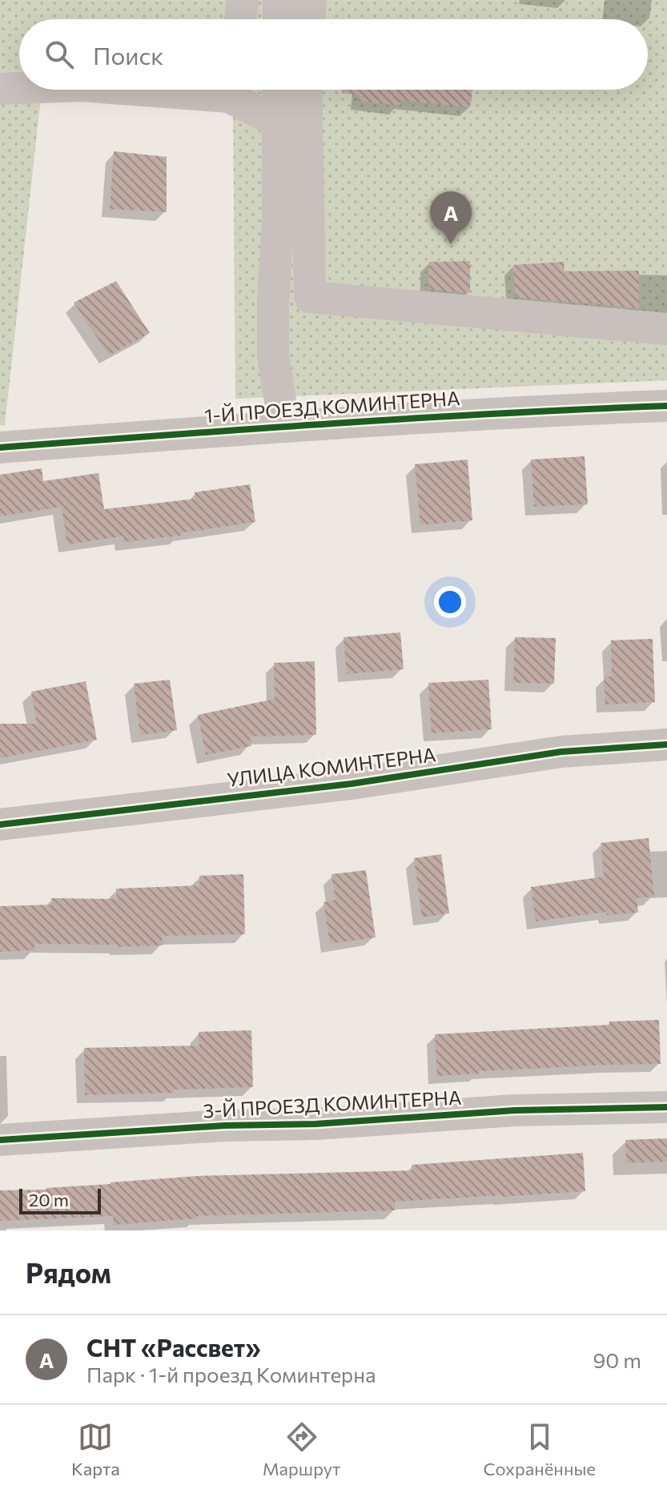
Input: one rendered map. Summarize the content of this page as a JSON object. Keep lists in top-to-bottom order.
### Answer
{
  "streets": {
    "street": ["1-Й ПРОЕЗД КОМИНТЕРНА", "УЛИЦА КОМИНТЕРНА", "3-Й ПРОЕЗД КОМИНТЕРНА"]
  },
  "scale_bar": "20 m",
  "page": {
    "search": "Поиск",
    "pins": "A",
    "scale": "20 m",
    "heading": "Рядом",
    "list": [
      {
        "mark": "A",
        "name": "СНТ «Рассвет»",
        "note": "Парк · 1-й проезд Коминтерна",
        "value": "90 m"
      }
    ],
    "nav": ["Карта", "Маршрут", "Сохранённые"]
  }
}
